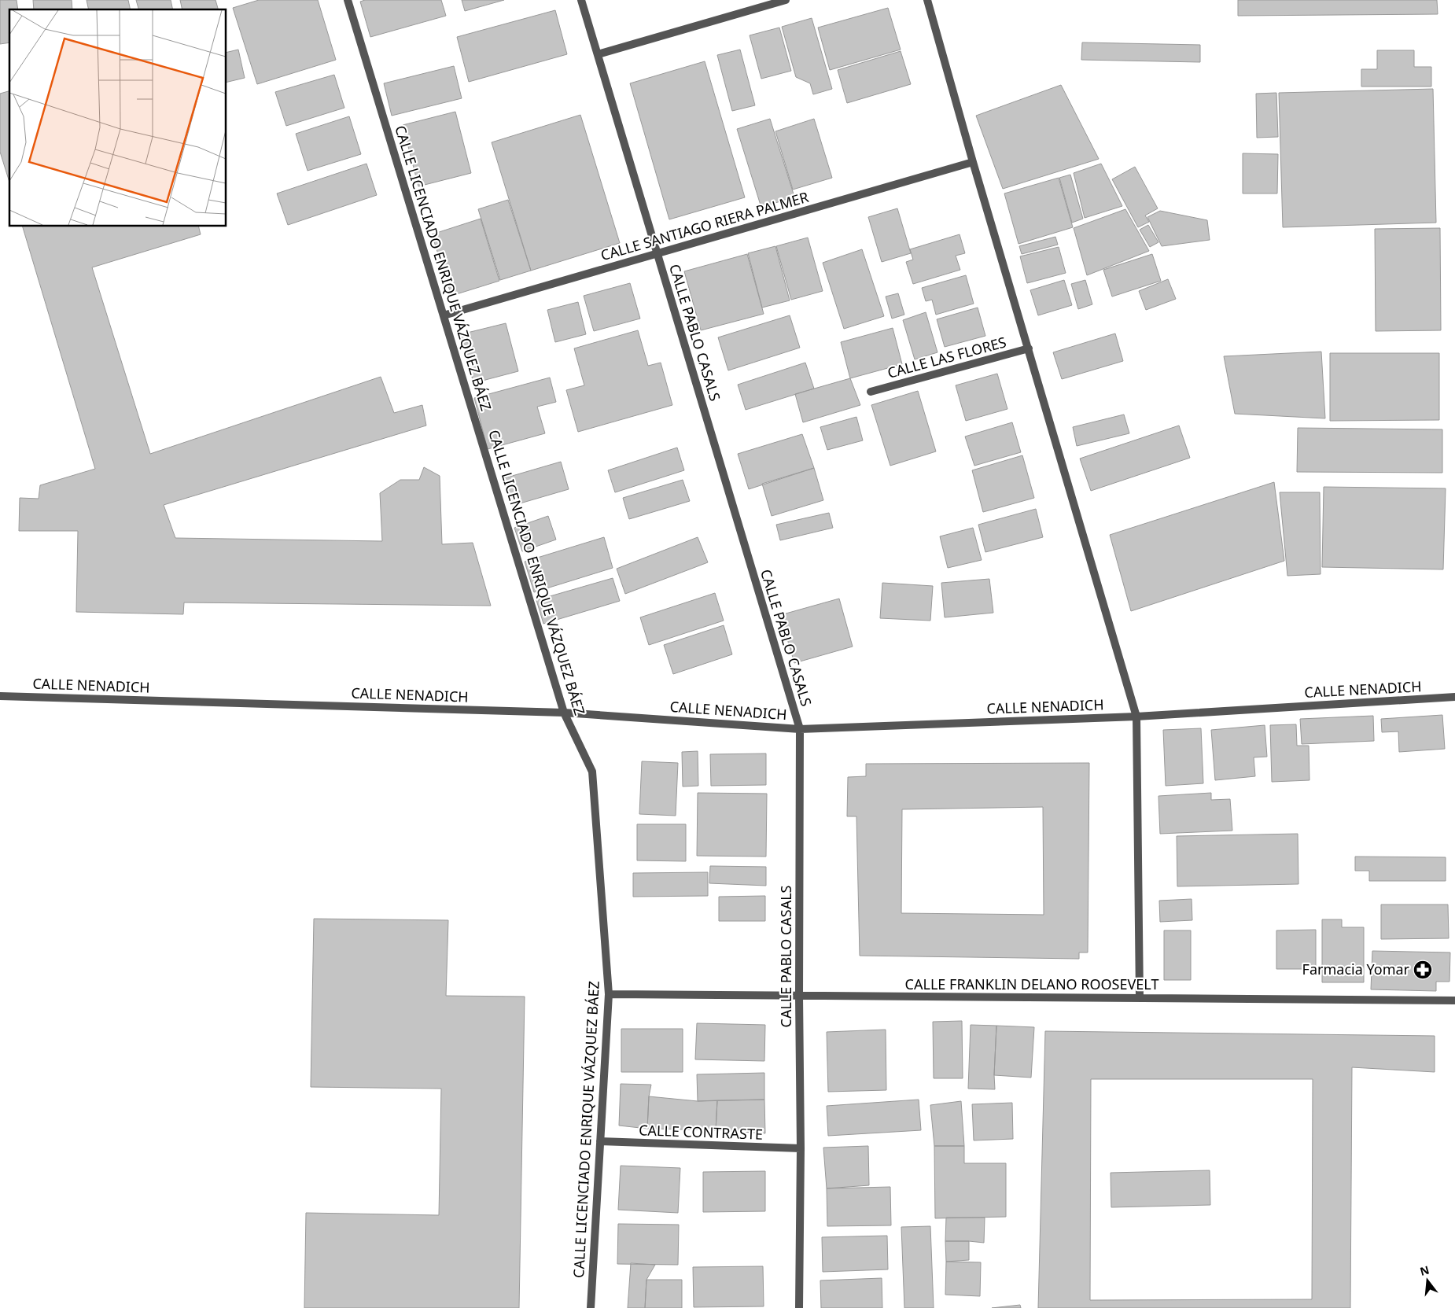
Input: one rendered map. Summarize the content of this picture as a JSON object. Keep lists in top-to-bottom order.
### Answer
{
  "streets": {
    "street": [
      "CALLE SANTIAGO RIERA PALMER",
      "CALLE LICENCIADO ENRIQUE VÁZQUEZ BÁEZ",
      "CALLE PABLO CASALS",
      "CALLE LAS FLORES",
      "CALLE NENADICH",
      "CALLE FRANKLIN DELANO ROOSEVELT",
      "CALLE CONTRASTE"
    ]
  },
  "crossings": [
    ["CALLE SANTIAGO RIERA PALMER", "CALLE LICENCIADO ENRIQUE VÁZQUEZ BÁEZ"],
    ["CALLE SANTIAGO RIERA PALMER", "CALLE PABLO CASALS"],
    ["CALLE LICENCIADO ENRIQUE VÁZQUEZ BÁEZ", "CALLE NENADICH"],
    ["CALLE LICENCIADO ENRIQUE VÁZQUEZ BÁEZ", "CALLE FRANKLIN DELANO ROOSEVELT"],
    ["CALLE LICENCIADO ENRIQUE VÁZQUEZ BÁEZ", "CALLE CONTRASTE"],
    ["CALLE PABLO CASALS", "CALLE NENADICH"],
    ["CALLE PABLO CASALS", "CALLE FRANKLIN DELANO ROOSEVELT"],
    ["CALLE PABLO CASALS", "CALLE CONTRASTE"]
  ],
  "places": {
    "pharmacy": ["Farmacia Yomar"]
  },
  "north": "top"
}
